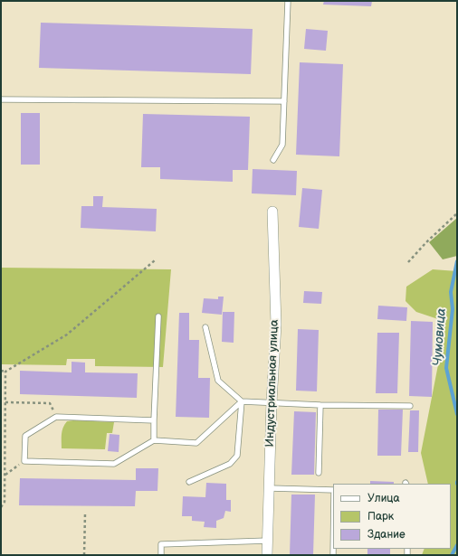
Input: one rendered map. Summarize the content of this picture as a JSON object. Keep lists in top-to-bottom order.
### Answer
{
  "streets": {
    "street": ["Индустриальная улица"]
  },
  "water": ["Чумовица"],
  "legend": ["Улица", "Парк", "Здание"]
}
